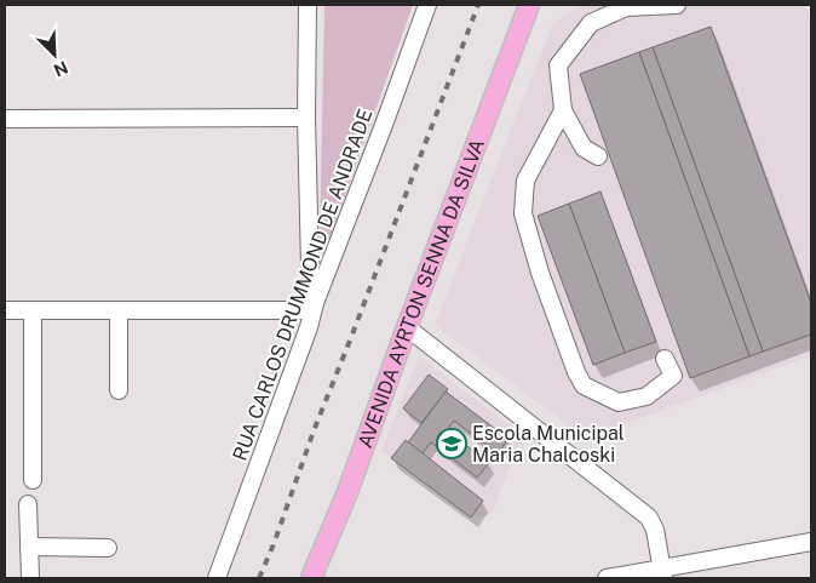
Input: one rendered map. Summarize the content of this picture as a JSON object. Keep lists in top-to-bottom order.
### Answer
{
  "streets": {
    "main road": ["AVENIDA AYRTON SENNA DA SILVA"],
    "street": ["RUA CARLOS DRUMMOND DE ANDRADE"]
  },
  "places": {
    "school or university": ["Escola Municipal Maria Chalcoski"]
  },
  "north": "bottom right"
}
